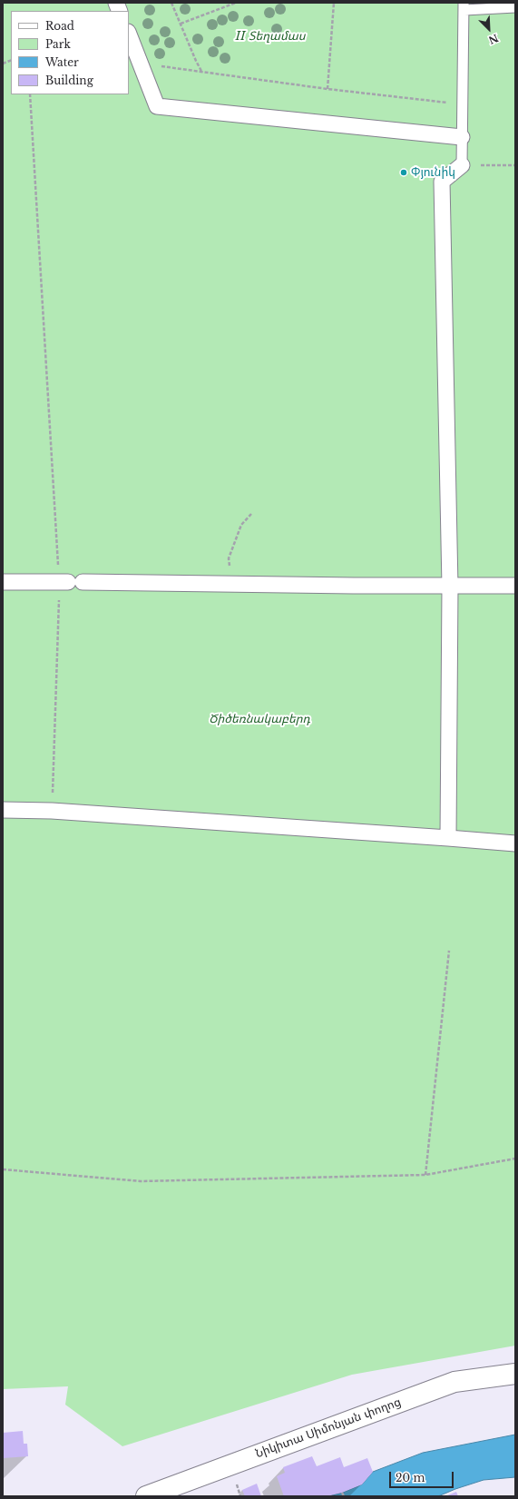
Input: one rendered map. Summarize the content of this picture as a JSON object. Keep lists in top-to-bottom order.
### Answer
{
  "streets": {
    "street": ["Նիկիտա Սիմոնյան փողոց"]
  },
  "parks": ["II Տեղամաս", "Ծիծեռնակաբերդ"],
  "places": ["Փյունիկ"],
  "legend": [
    "Road",
    "Park",
    "Water",
    "Building"
  ],
  "scale_bar": "20 m",
  "north": "bottom right"
}
